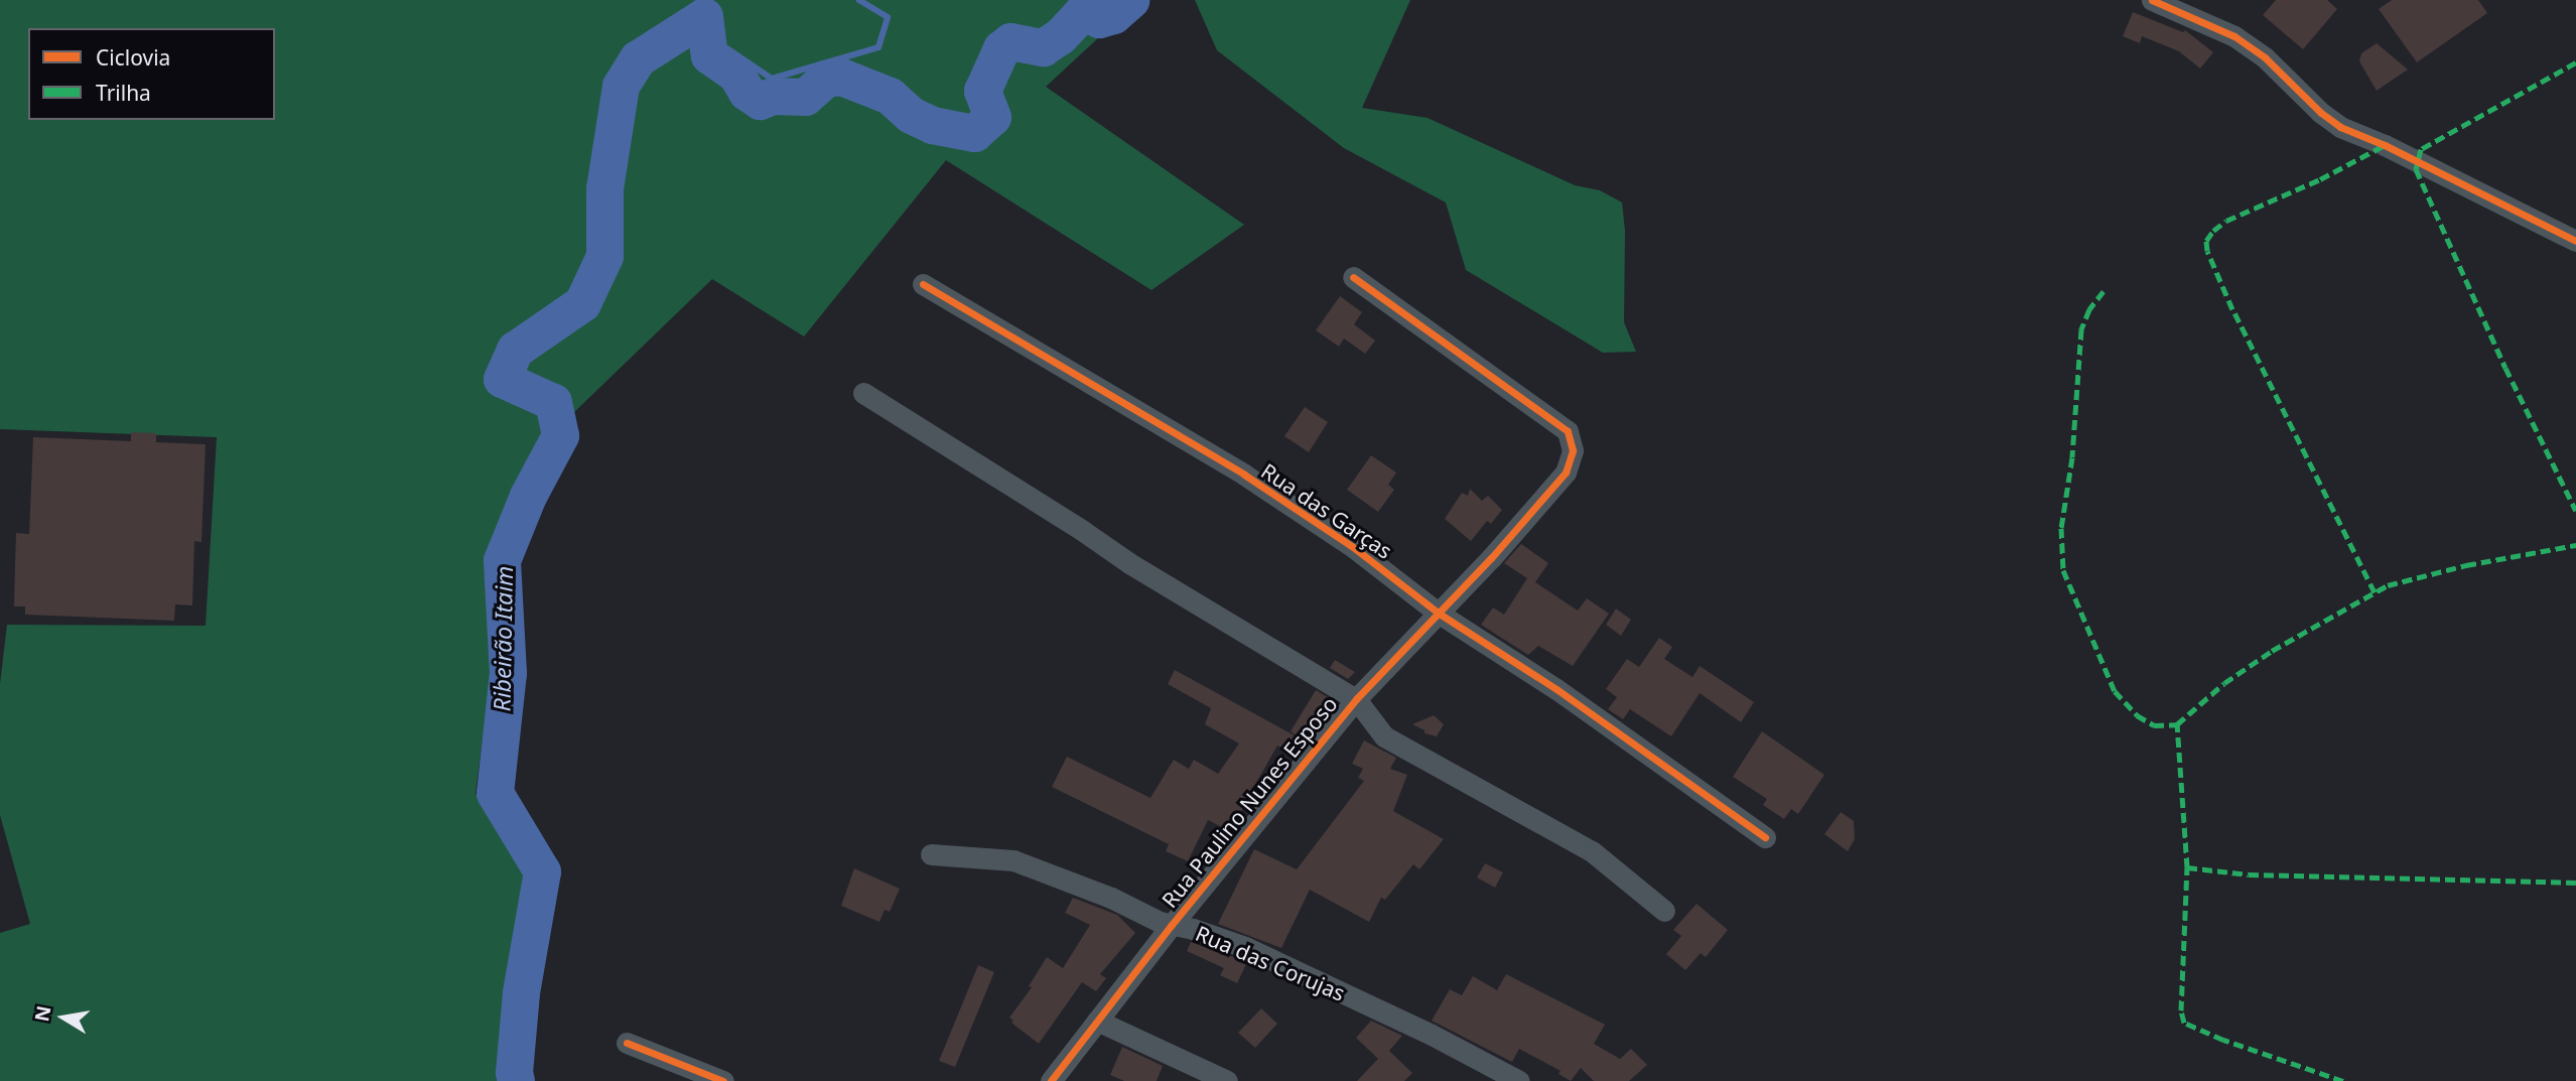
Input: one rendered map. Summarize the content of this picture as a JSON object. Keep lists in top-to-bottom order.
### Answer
{
  "streets": {
    "street": ["Rua das Garças", "Rua Paulino Nunes Esposo", "Rua das Corujas"]
  },
  "crossings": [
    ["Rua das Garças", "Rua Paulino Nunes Esposo"],
    ["Rua Paulino Nunes Esposo", "Rua das Corujas"]
  ],
  "water": ["Ribeirão Itaim"],
  "legend": ["Ciclovia", "Trilha"],
  "north": "left"
}
